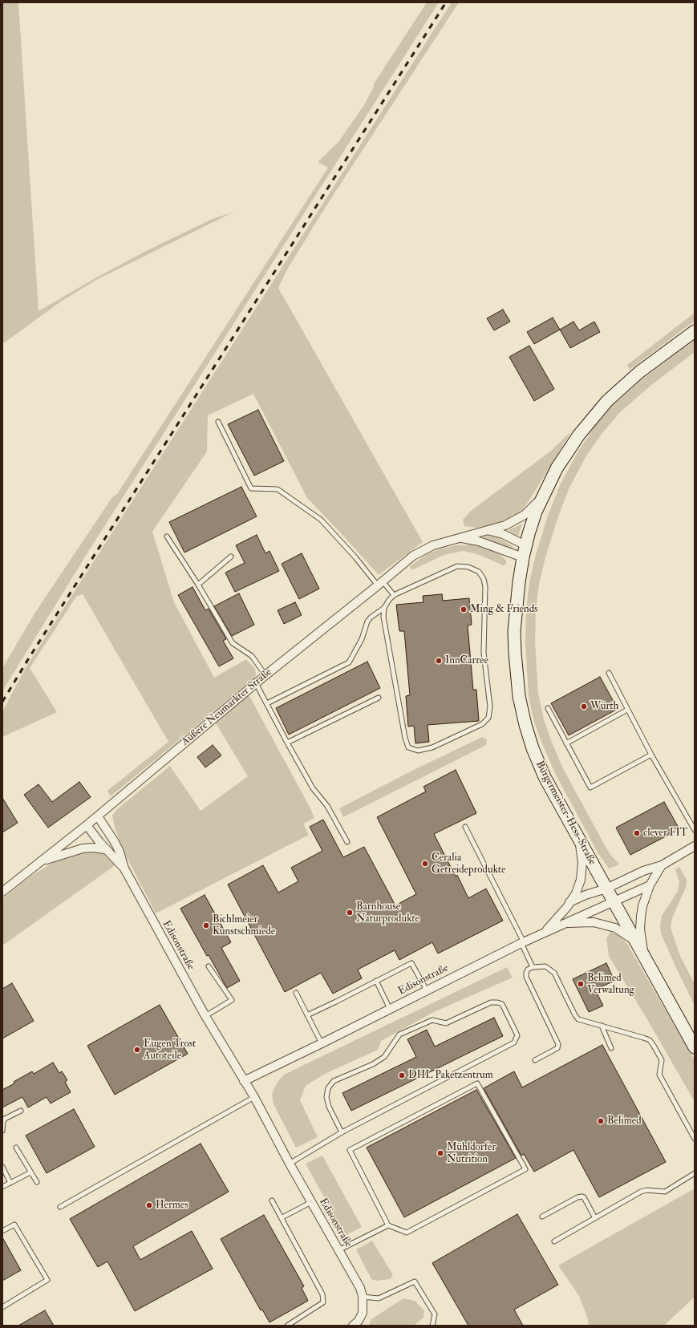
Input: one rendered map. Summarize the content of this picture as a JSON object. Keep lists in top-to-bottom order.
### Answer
{
  "streets": {
    "main road": ["Äußere Neumarkter Straße", "Bürgermeister-Hess-Straße"],
    "street": ["Edisonstraße"]
  },
  "crossings": [
    ["Äußere Neumarkter Straße", "Bürgermeister-Hess-Straße"],
    ["Äußere Neumarkter Straße", "Edisonstraße"],
    ["Bürgermeister-Hess-Straße", "Edisonstraße"]
  ],
  "places": [
    "Ming & Friends",
    "InnCarree",
    "Würth",
    "clever FIT",
    "Ceralia Getreideprodukte",
    "Barnhouse Naturprodukte",
    "Bichlmeier Kunstschmiede",
    "Belimed Verwaltung",
    "Eugen Trost Autoteile",
    "DHL Paketzentrum",
    "Belimed",
    "Mühldorfer Nutrition",
    "Hermes"
  ]
}
